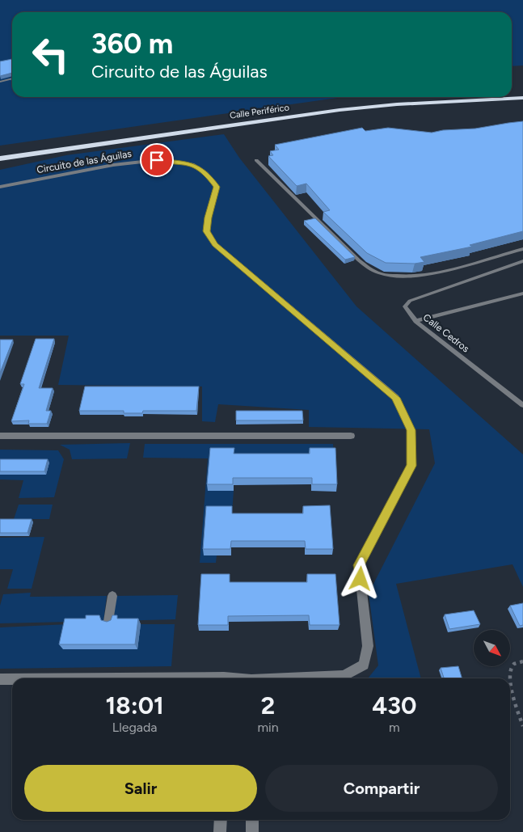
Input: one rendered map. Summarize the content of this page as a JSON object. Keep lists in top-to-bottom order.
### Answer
{
  "streets": {
    "highway": ["Calle Periférico"],
    "street": ["Circuito de las Águilas"],
    "lane": ["Calle Cedros"]
  },
  "north": "bottom right",
  "page": {
    "turn": ["360 m", "Circuito de las Águilas"],
    "eta": [
      "18:01",
      "Llegada",
      "2",
      "min",
      "430",
      "m"
    ],
    "buttons": ["Salir", "Compartir"]
  }
}
